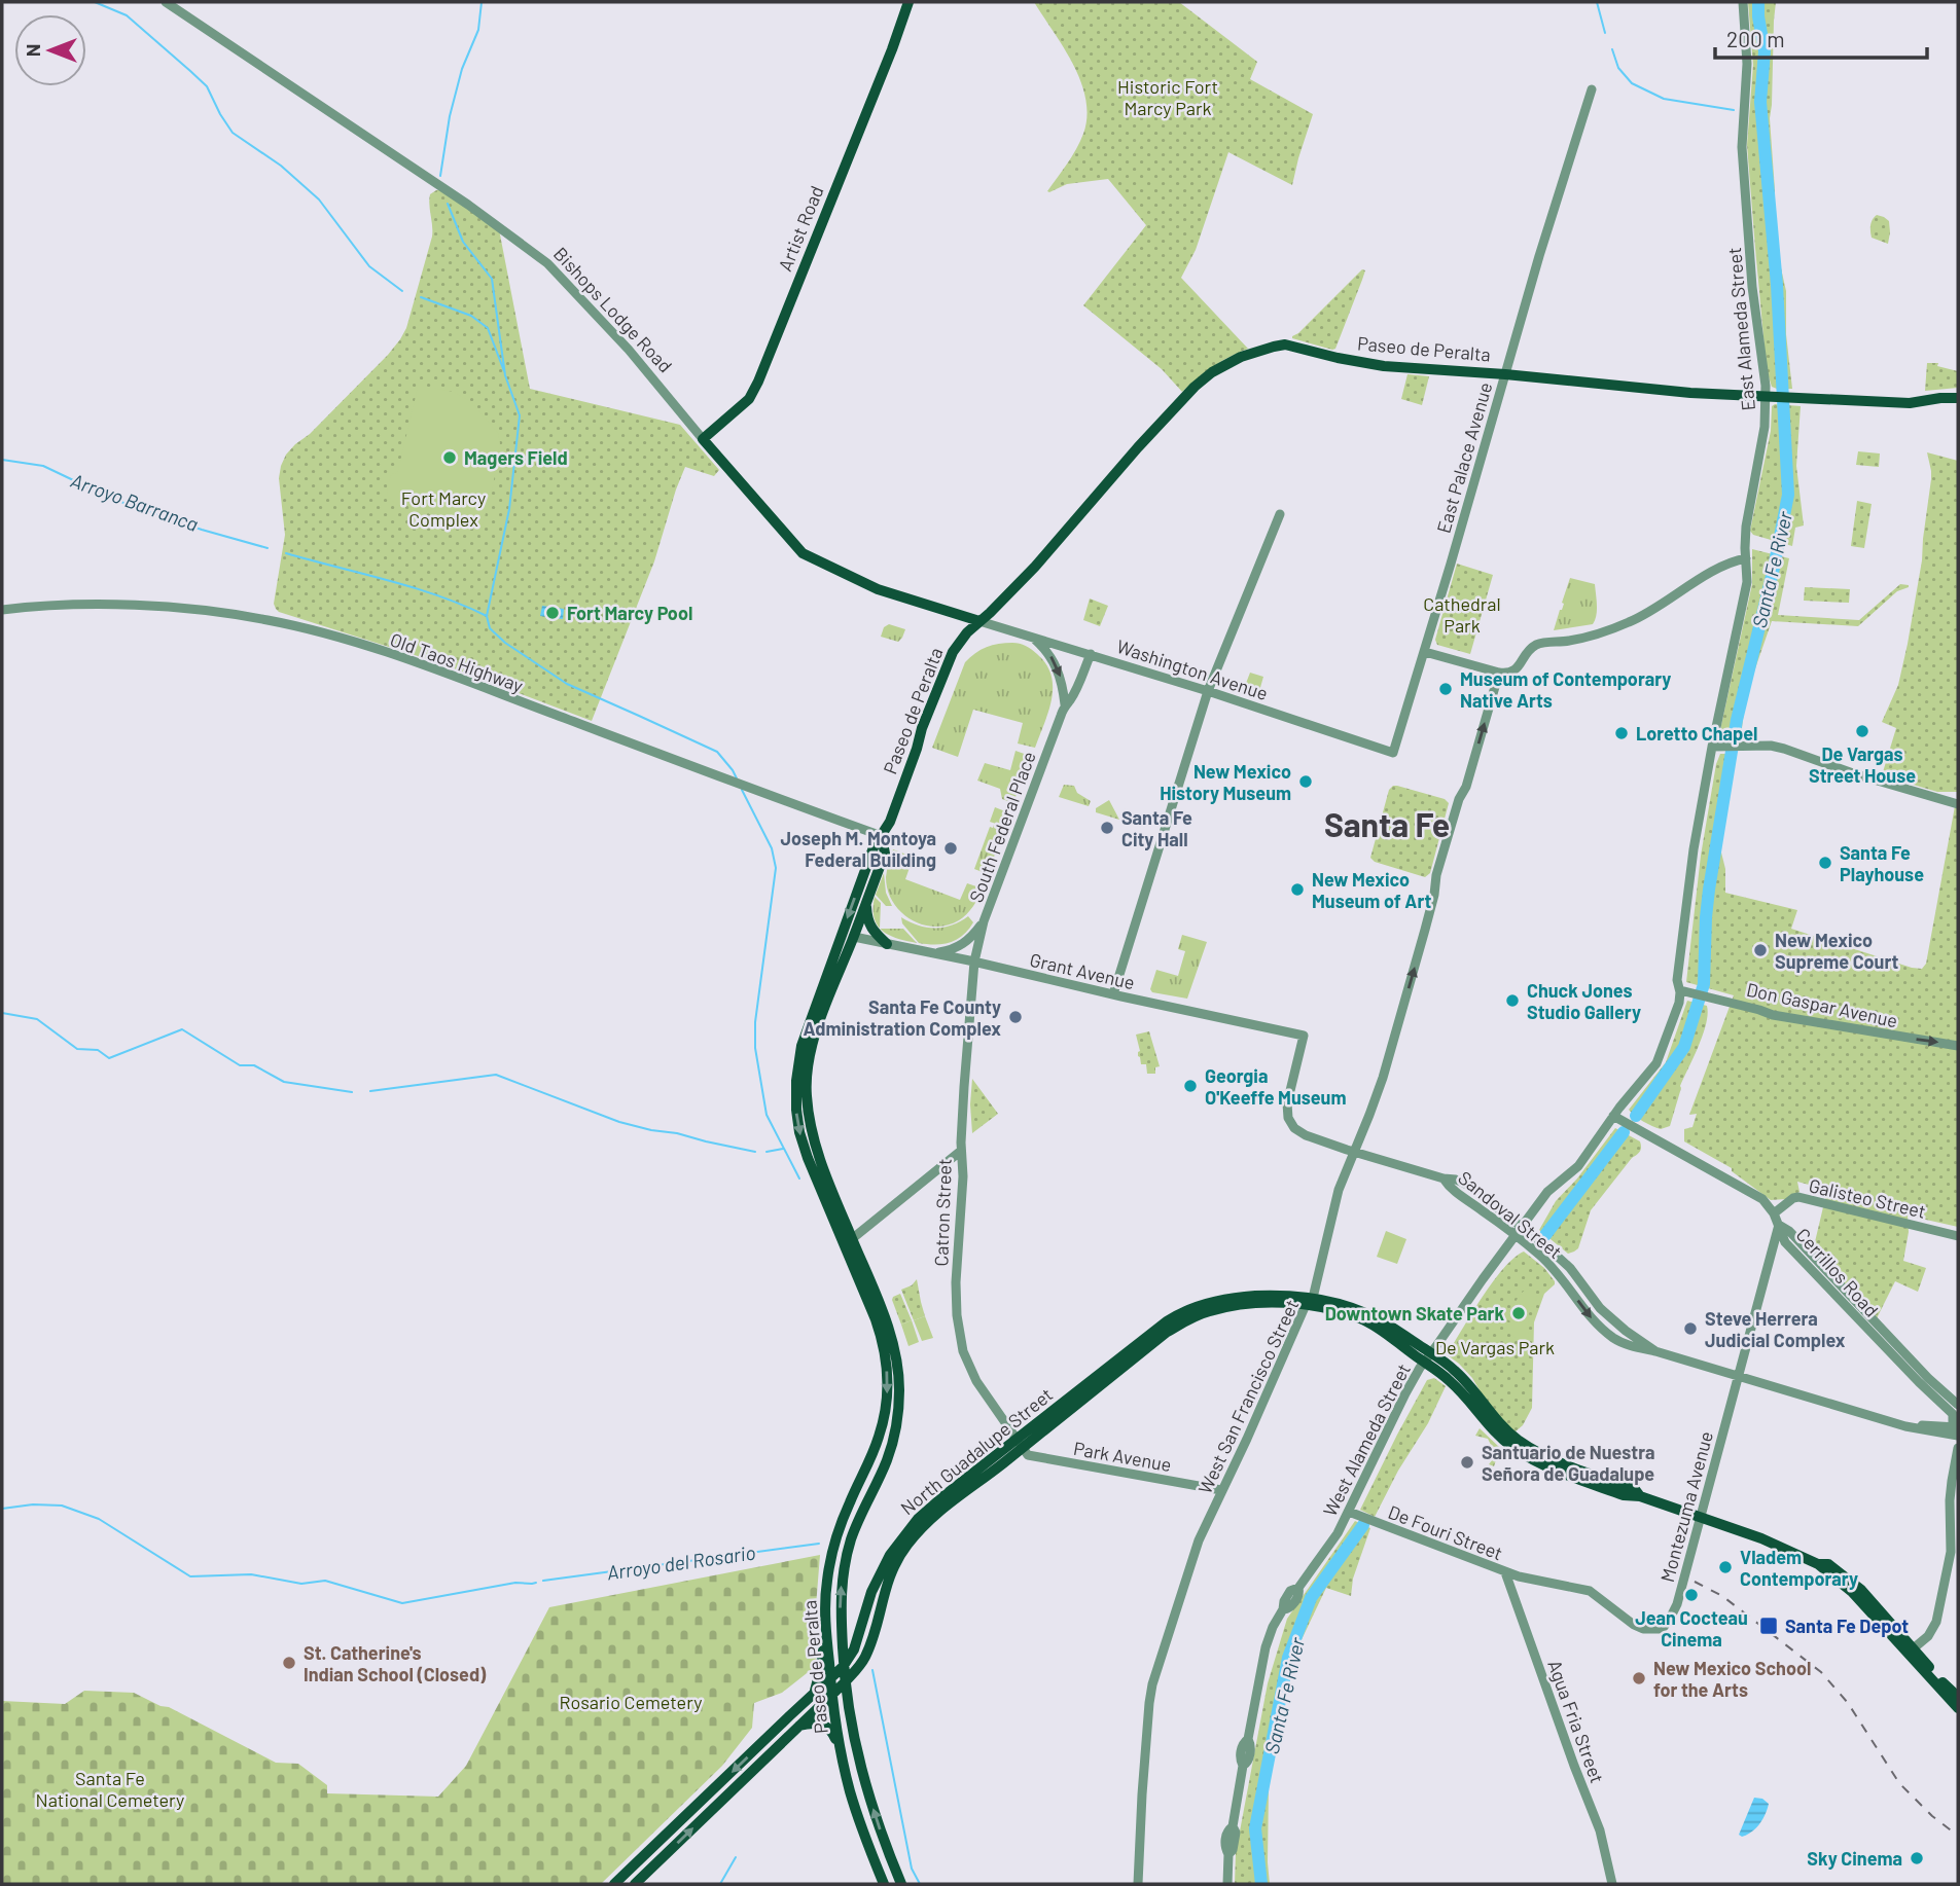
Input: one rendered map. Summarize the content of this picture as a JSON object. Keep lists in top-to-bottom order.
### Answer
{
  "streets": {
    "main road": [
      "Artist Road",
      "Bishops Lodge Road",
      "Paseo de Peralta",
      "North Guadalupe Street"
    ],
    "street": [
      "East Alameda Street",
      "East Palace Avenue",
      "Old Taos Highway",
      "Washington Avenue",
      "South Federal Place",
      "Grant Avenue",
      "Don Gaspar Avenue",
      "Galisteo Street",
      "Catron Street",
      "Sandoval Street",
      "Cerrillos Road",
      "West San Francisco Street",
      "West Alameda Street",
      "Park Avenue",
      "Montezuma Avenue",
      "De Fouri Street",
      "Agua Fria Street"
    ]
  },
  "crossings": [
    ["Artist Road", "Bishops Lodge Road"],
    ["Bishops Lodge Road", "Paseo de Peralta"],
    ["Bishops Lodge Road", "Washington Avenue"],
    ["East Alameda Street", "Paseo de Peralta"],
    ["East Alameda Street", "Don Gaspar Avenue"],
    ["East Alameda Street", "West Alameda Street"],
    ["Paseo de Peralta", "East Palace Avenue"],
    ["Paseo de Peralta", "Old Taos Highway"],
    ["Paseo de Peralta", "Washington Avenue"],
    ["Paseo de Peralta", "Grant Avenue"],
    ["Paseo de Peralta", "North Guadalupe Street"],
    ["East Palace Avenue", "Washington Avenue"],
    ["Washington Avenue", "South Federal Place"],
    ["South Federal Place", "Grant Avenue"],
    ["South Federal Place", "Catron Street"],
    ["Grant Avenue", "Catron Street"],
    ["Grant Avenue", "Sandoval Street"],
    ["Don Gaspar Avenue", "West Alameda Street"],
    ["Catron Street", "North Guadalupe Street"],
    ["Catron Street", "Park Avenue"],
    ["Sandoval Street", "Cerrillos Road"],
    ["Sandoval Street", "West San Francisco Street"],
    ["Sandoval Street", "West Alameda Street"],
    ["Sandoval Street", "Montezuma Avenue"],
    ["Cerrillos Road", "Montezuma Avenue"],
    ["West San Francisco Street", "North Guadalupe Street"],
    ["West San Francisco Street", "Park Avenue"],
    ["West Alameda Street", "North Guadalupe Street"],
    ["West Alameda Street", "De Fouri Street"],
    ["North Guadalupe Street", "Park Avenue"],
    ["Montezuma Avenue", "De Fouri Street"],
    ["Montezuma Avenue", "Agua Fria Street"],
    ["De Fouri Street", "Agua Fria Street"]
  ],
  "one_way": ["Don Gaspar Avenue", "West San Francisco Street"],
  "districts": ["Santa Fe"],
  "water": ["Arroyo Barranca", "Santa Fe River", "Arroyo del Rosario"],
  "parks": [
    "Historic Fort Marcy Park",
    "Fort Marcy Complex",
    "Cathedral Park",
    "De Vargas Park",
    "Rosario Cemetery",
    "Santa Fe National Cemetery"
  ],
  "places": {
    "other": [
      "Magers Field",
      "Fort Marcy Pool",
      "Museum of Contemporary Native Arts",
      "De Vargas Street House",
      "Loretto Chapel",
      "New Mexico History Museum",
      "Santa Fe City Hall",
      "Joseph M. Montoya Federal Building",
      "Santa Fe Playhouse",
      "New Mexico Museum of Art",
      "New Mexico Supreme Court",
      "Chuck Jones Studio Gallery",
      "Santa Fe County Administration Complex",
      "Georgia O'Keeffe Museum",
      "Downtown Skate Park",
      "Steve Herrera Judicial Complex",
      "Santuario de Nuestra Señora de Guadalupe",
      "Vladem Contemporary",
      "Jean Cocteau Cinema",
      "St. Catherine's Indian School (Closed)",
      "New Mexico School for the Arts",
      "Sky Cinema"
    ],
    "transit": ["Santa Fe Depot"]
  },
  "scale_bar": "200 m",
  "north": "left"
}
